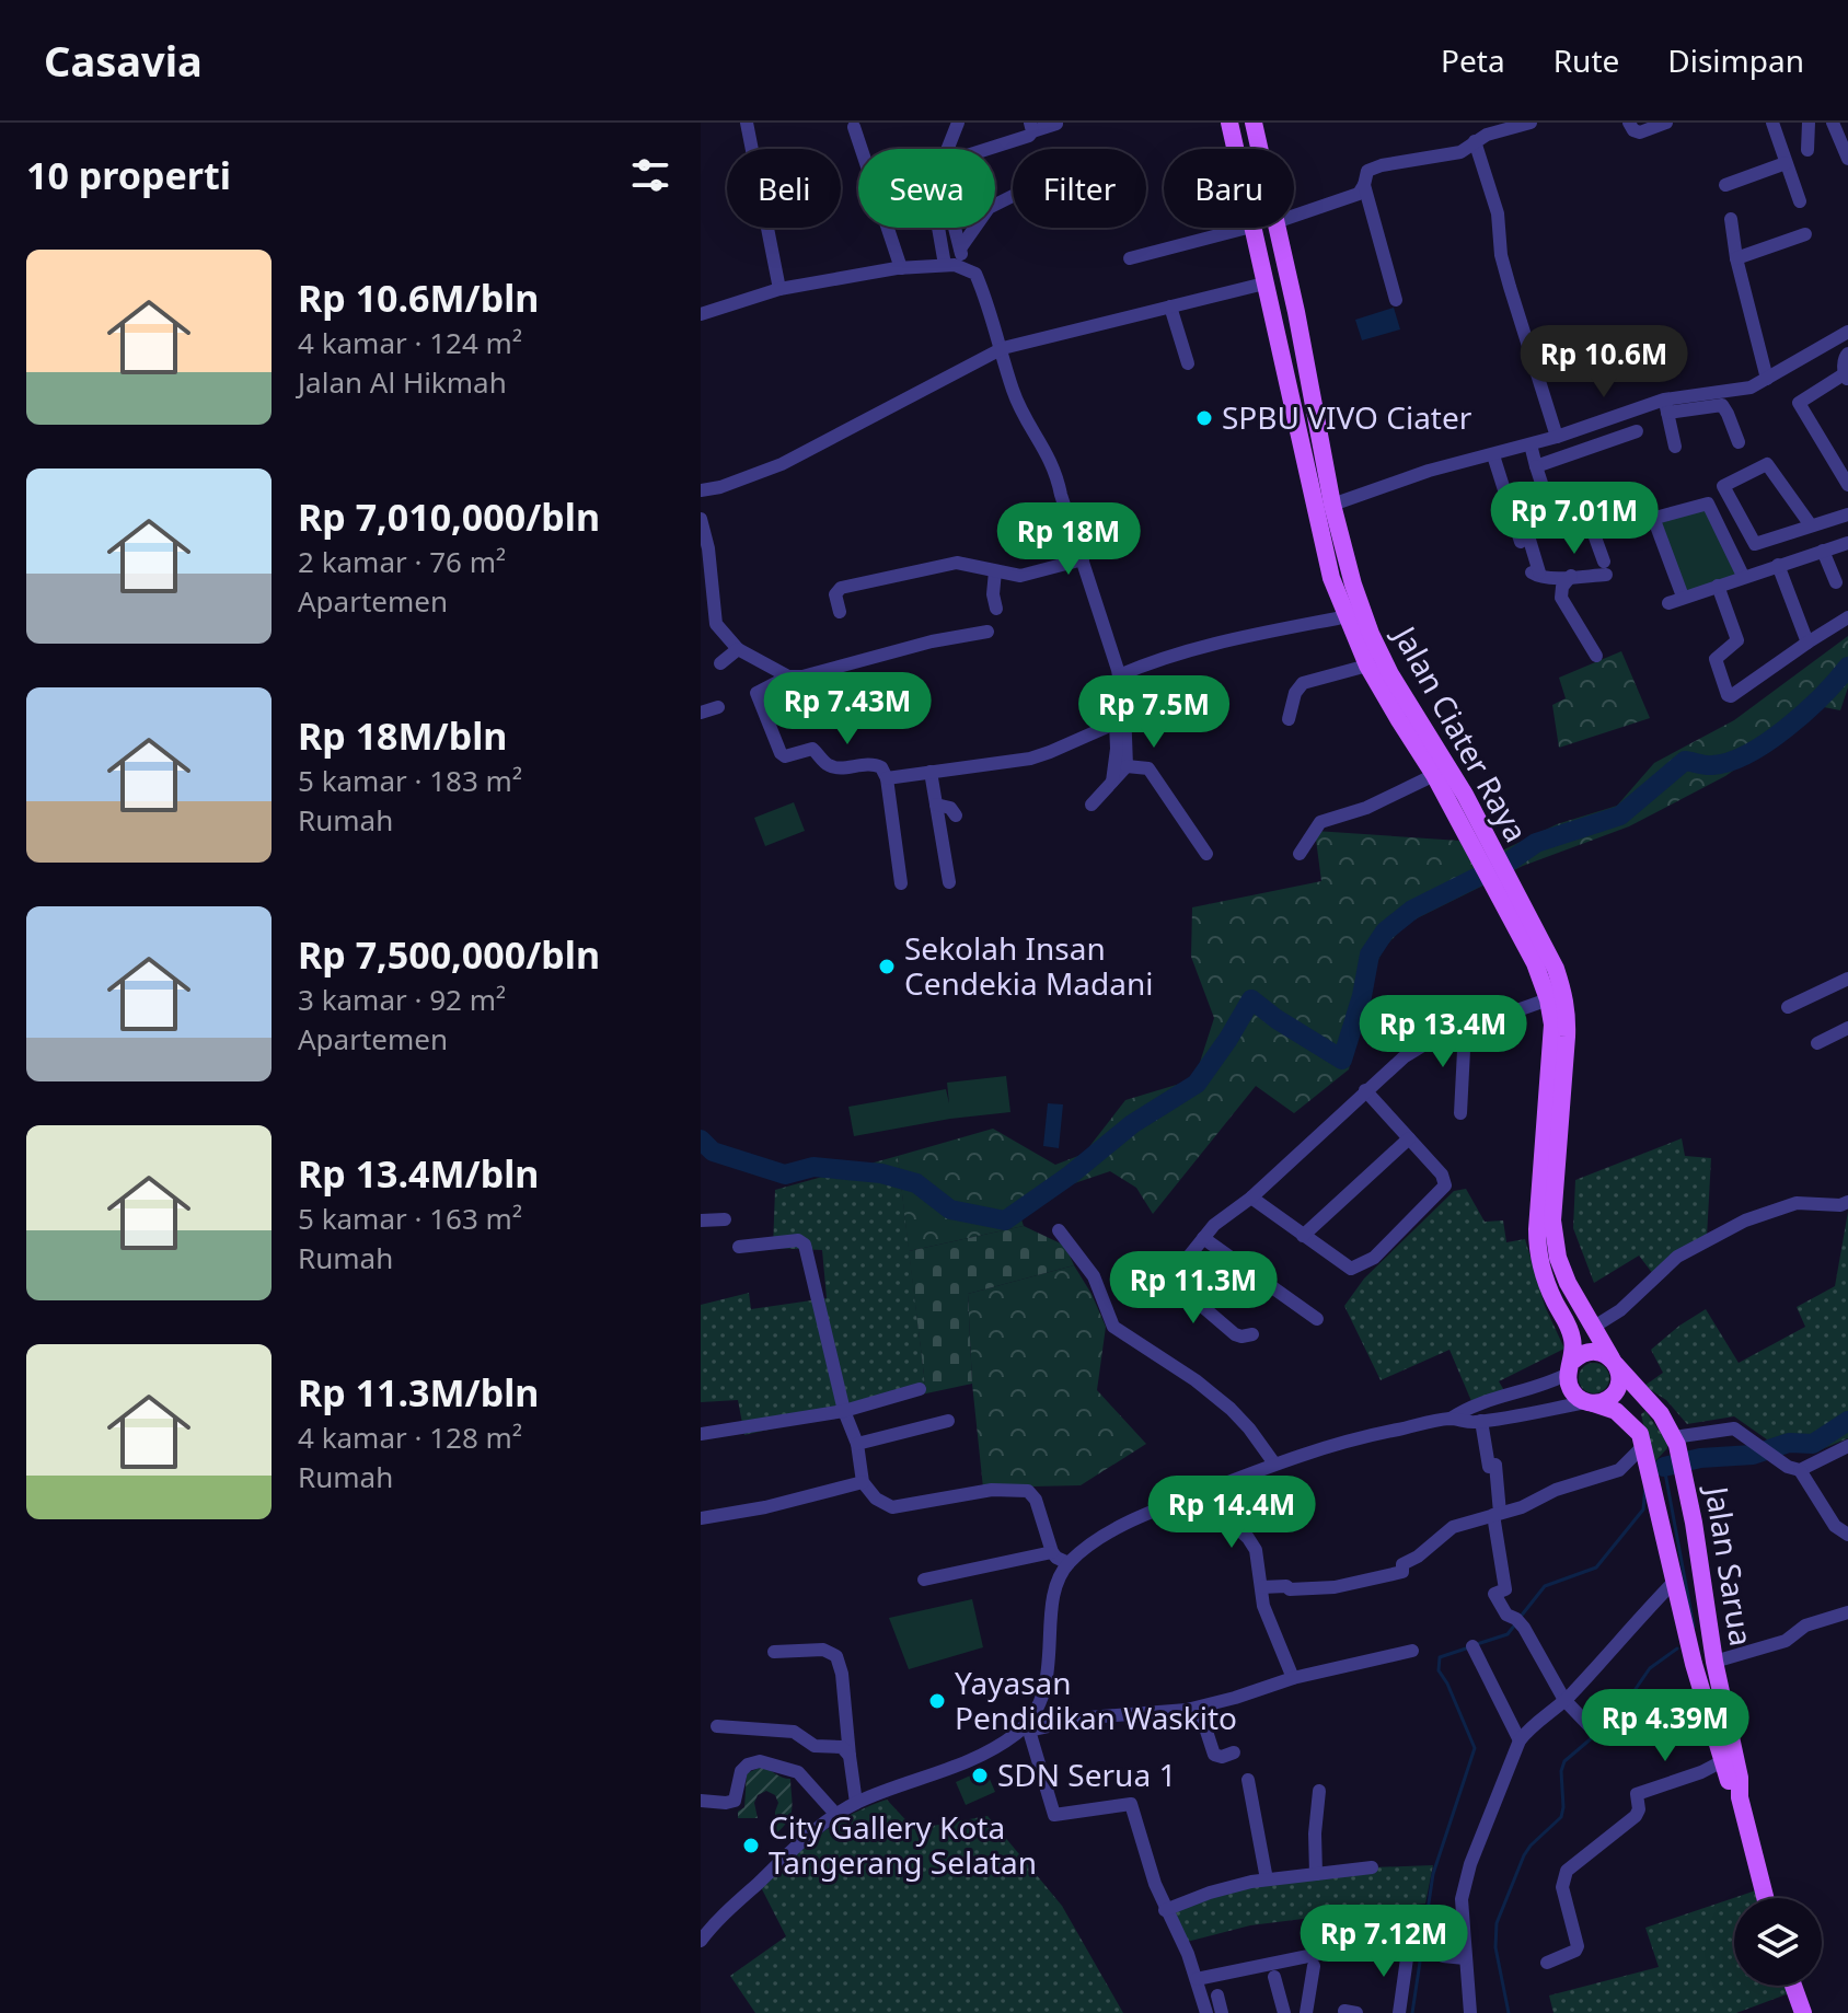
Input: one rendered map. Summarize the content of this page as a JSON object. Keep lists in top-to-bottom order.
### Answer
{
  "streets": {
    "main road": ["Jalan Ciater Raya", "Jalan Sarua"]
  },
  "crossings": [
    ["Jalan Ciater Raya", "Jalan Sarua"]
  ],
  "places": [
    "SPBU VIVO Ciater",
    "Sekolah Insan Cendekia Madani",
    "Yayasan Pendidikan Waskito",
    "SDN Serua 1",
    "City Gallery Kota Tangerang Selatan"
  ],
  "page": {
    "header": "Casavia",
    "nav": ["Peta", "Rute", "Disimpan"],
    "heading": "10 properti",
    "chip": [
      "Beli",
      "Sewa",
      "Filter",
      "Baru"
    ],
    "list": [
      {
        "name": "Rp 10.6M/bln",
        "note": "4 kamar · 124 m² · Jalan Al Hikmah"
      },
      {
        "name": "Rp 7,010,000/bln",
        "note": "2 kamar · 76 m² · Apartemen"
      },
      {
        "name": "Rp 18M/bln",
        "note": "5 kamar · 183 m² · Rumah"
      },
      {
        "name": "Rp 7,500,000/bln",
        "note": "3 kamar · 92 m² · Apartemen"
      },
      {
        "name": "Rp 13.4M/bln",
        "note": "5 kamar · 163 m² · Rumah"
      },
      {
        "name": "Rp 11.3M/bln",
        "note": "4 kamar · 128 m² · Rumah"
      }
    ],
    "price": [
      "Rp 10.6M",
      "Rp 7.01M",
      "Rp 18M",
      "Rp 7.43M",
      "Rp 7.5M",
      "Rp 13.4M",
      "Rp 11.3M",
      "Rp 14.4M",
      "Rp 4.39M",
      "Rp 7.12M"
    ]
  }
}
